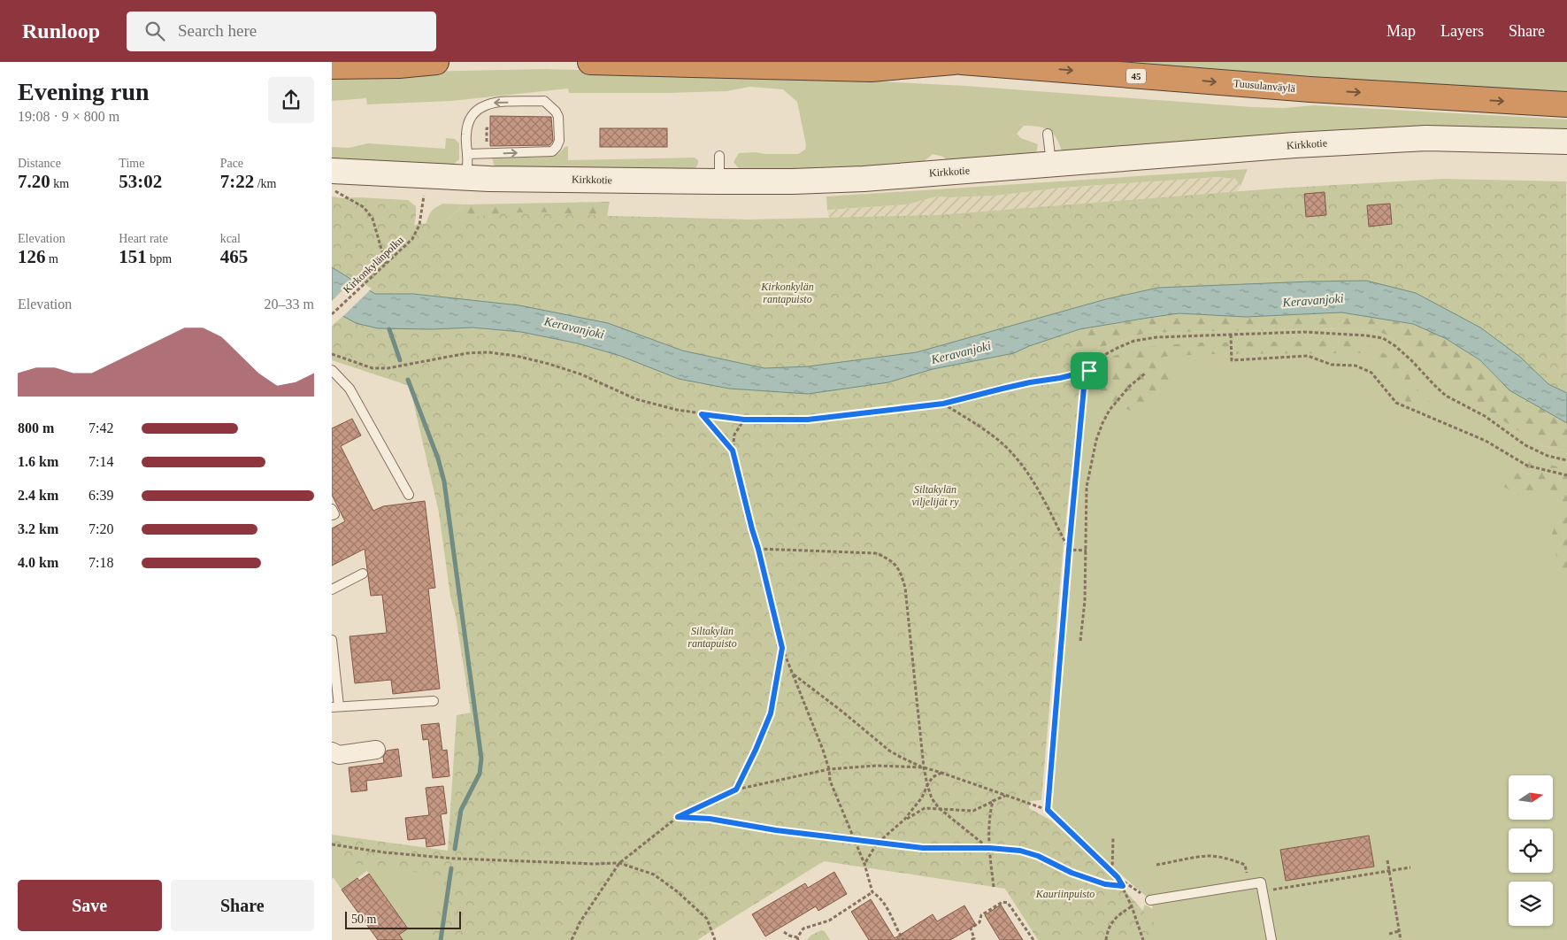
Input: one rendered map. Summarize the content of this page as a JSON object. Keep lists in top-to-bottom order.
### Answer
{
  "streets": {
    "highway": ["45", "Tuusulanväylä"],
    "street": ["Kirkkotie"],
    "path": ["Kirkonkylänpolku"]
  },
  "one_way": ["Tuusulanväylä"],
  "water": ["Keravanjoki"],
  "parks": [
    "Kirkonkylän rantapuisto",
    "Siltakylän viljelijät ry",
    "Siltakylän rantapuisto",
    "Kauriinpuisto"
  ],
  "scale_bar": "50 m",
  "north": "right",
  "page": {
    "header": "Runloop",
    "search": "Search here",
    "nav": ["Map", "Layers", "Share"],
    "heading": ["Evening run", "19:08 · 9 × 800 m"],
    "stats": [
      ["Distance", "7.20 km"],
      ["Time", "53:02"],
      ["Pace", "7:22 /km"],
      ["Elevation", "126 m"],
      ["Heart rate", "151 bpm"],
      ["kcal", "465"]
    ],
    "chart": ["Elevation", "20–33 m"],
    "list": [
      {
        "name": "800 m",
        "note": "7:42"
      },
      {
        "name": "1.6 km",
        "note": "7:14"
      },
      {
        "name": "2.4 km",
        "note": "6:39"
      },
      {
        "name": "3.2 km",
        "note": "7:20"
      },
      {
        "name": "4.0 km",
        "note": "7:18"
      }
    ],
    "buttons": ["Save", "Share"],
    "scale": "50 m"
  }
}
